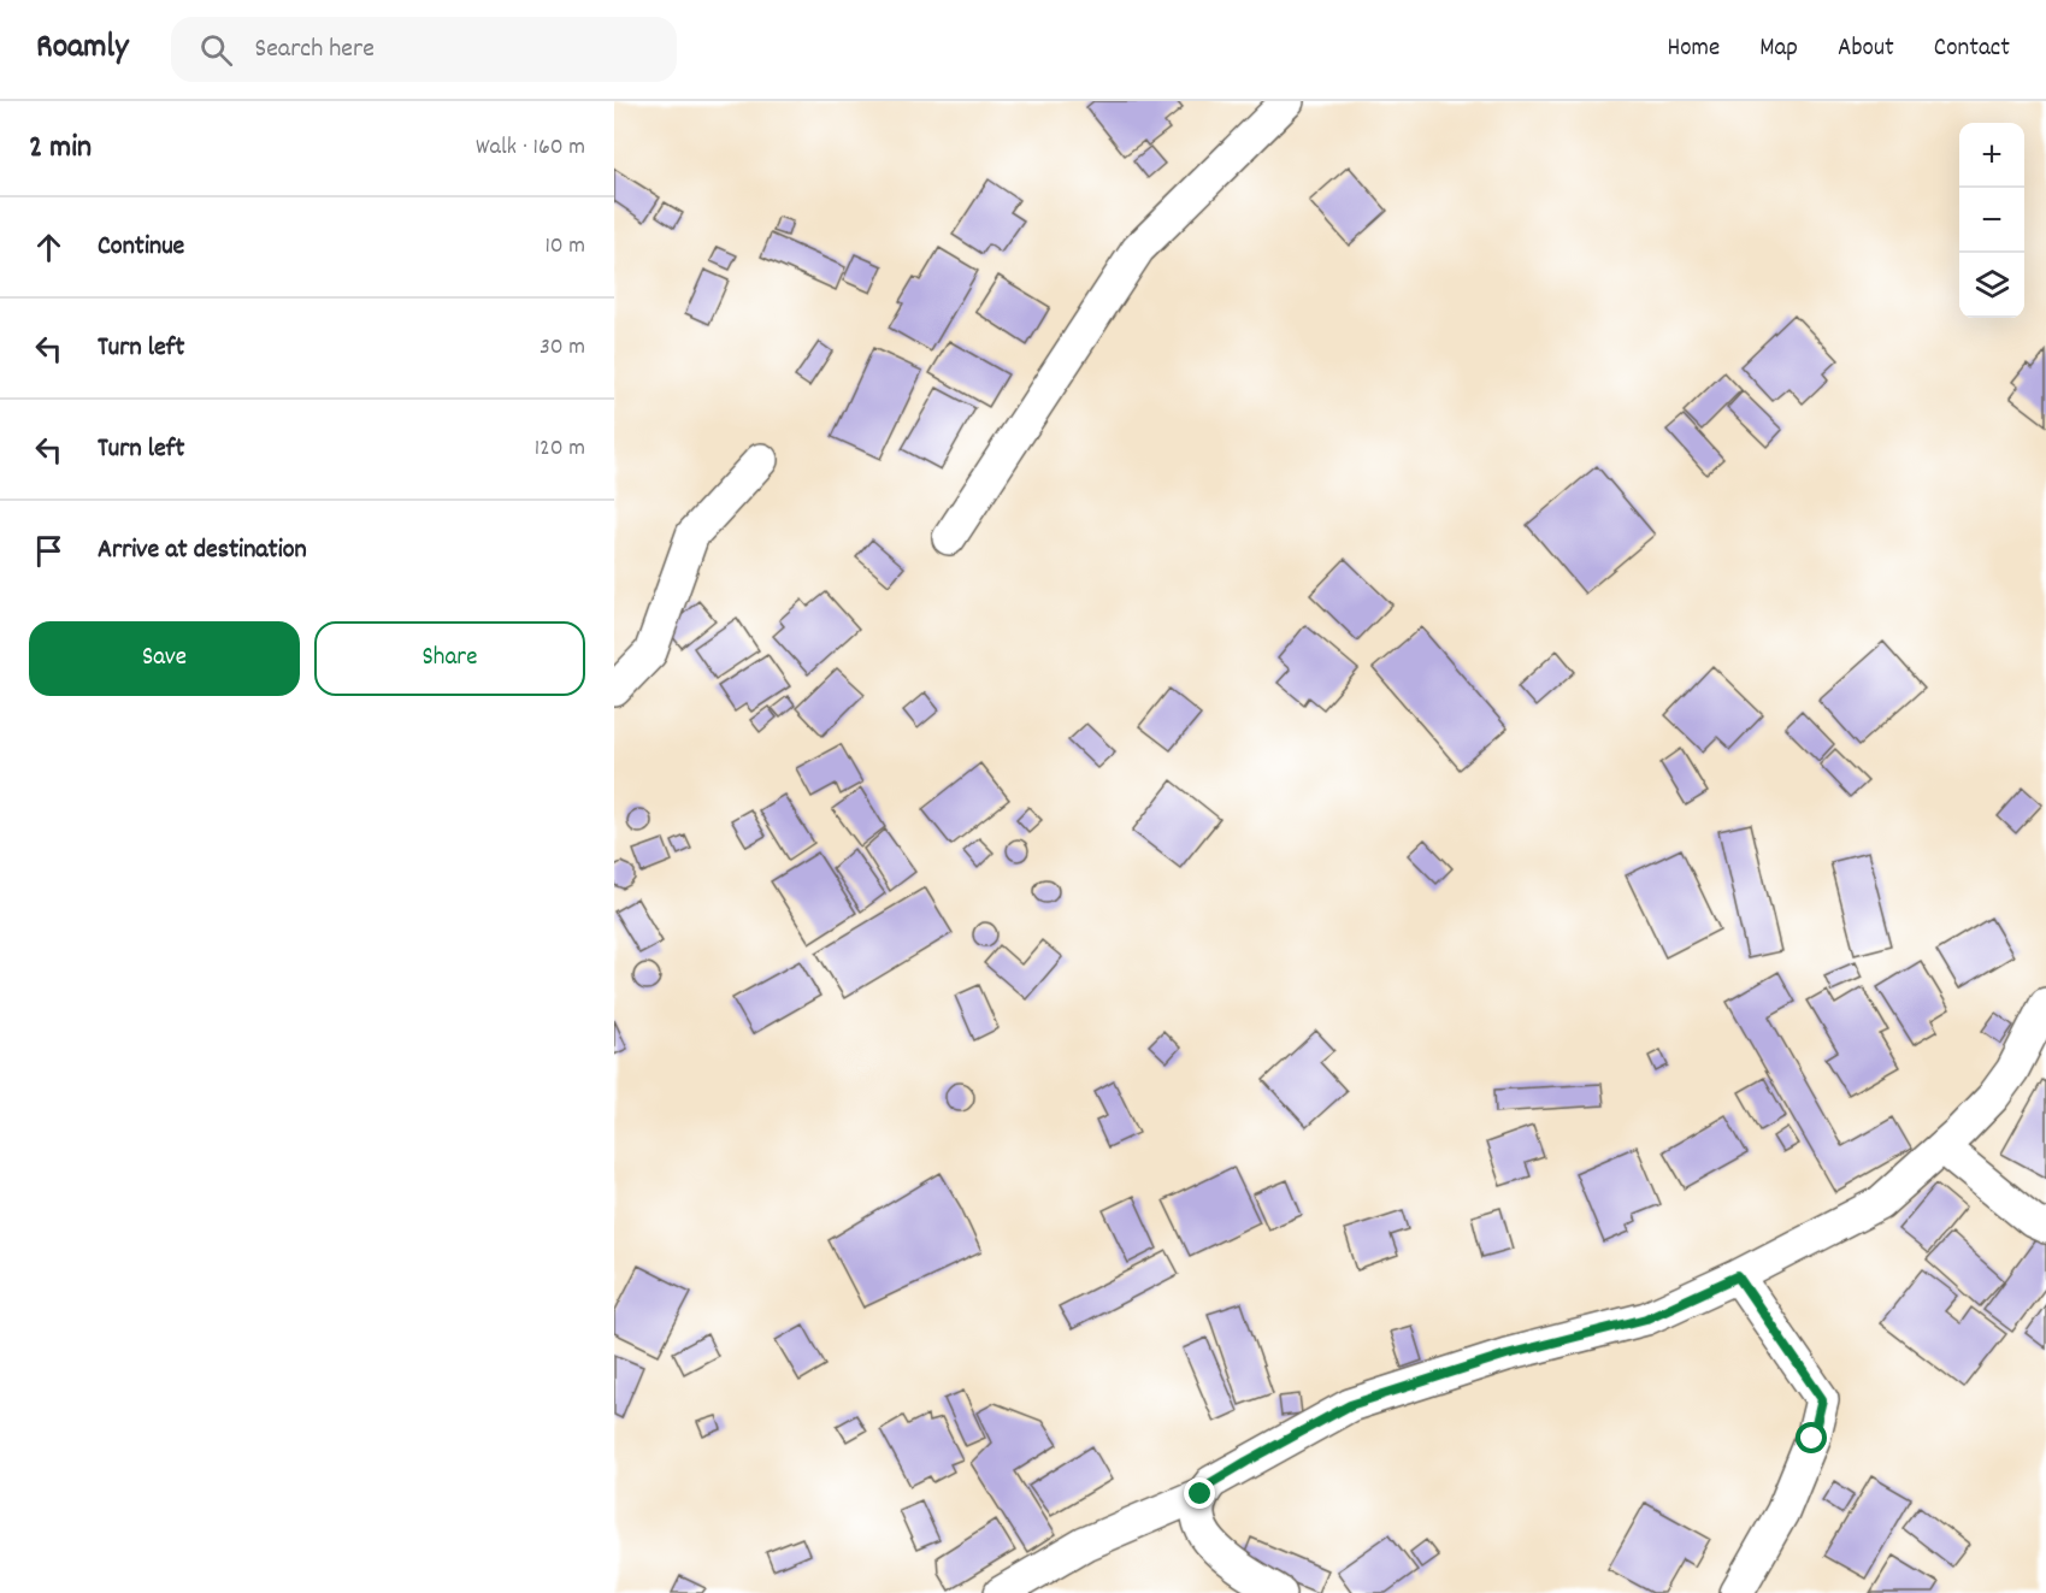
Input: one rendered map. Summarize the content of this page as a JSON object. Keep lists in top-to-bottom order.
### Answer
{
  "page": {
    "header": "Roamly",
    "search": "Search here",
    "nav": [
      "Home",
      "Map",
      "About",
      "Contact"
    ],
    "heading": ["2 min", "Walk · 160 m"],
    "map_buttons": ["+", "−"],
    "list": [
      ["Continue", "10 m"],
      ["Turn left", "30 m"],
      ["Turn left", "120 m"],
      "Arrive at destination"
    ],
    "buttons": ["Save", "Share"]
  }
}
